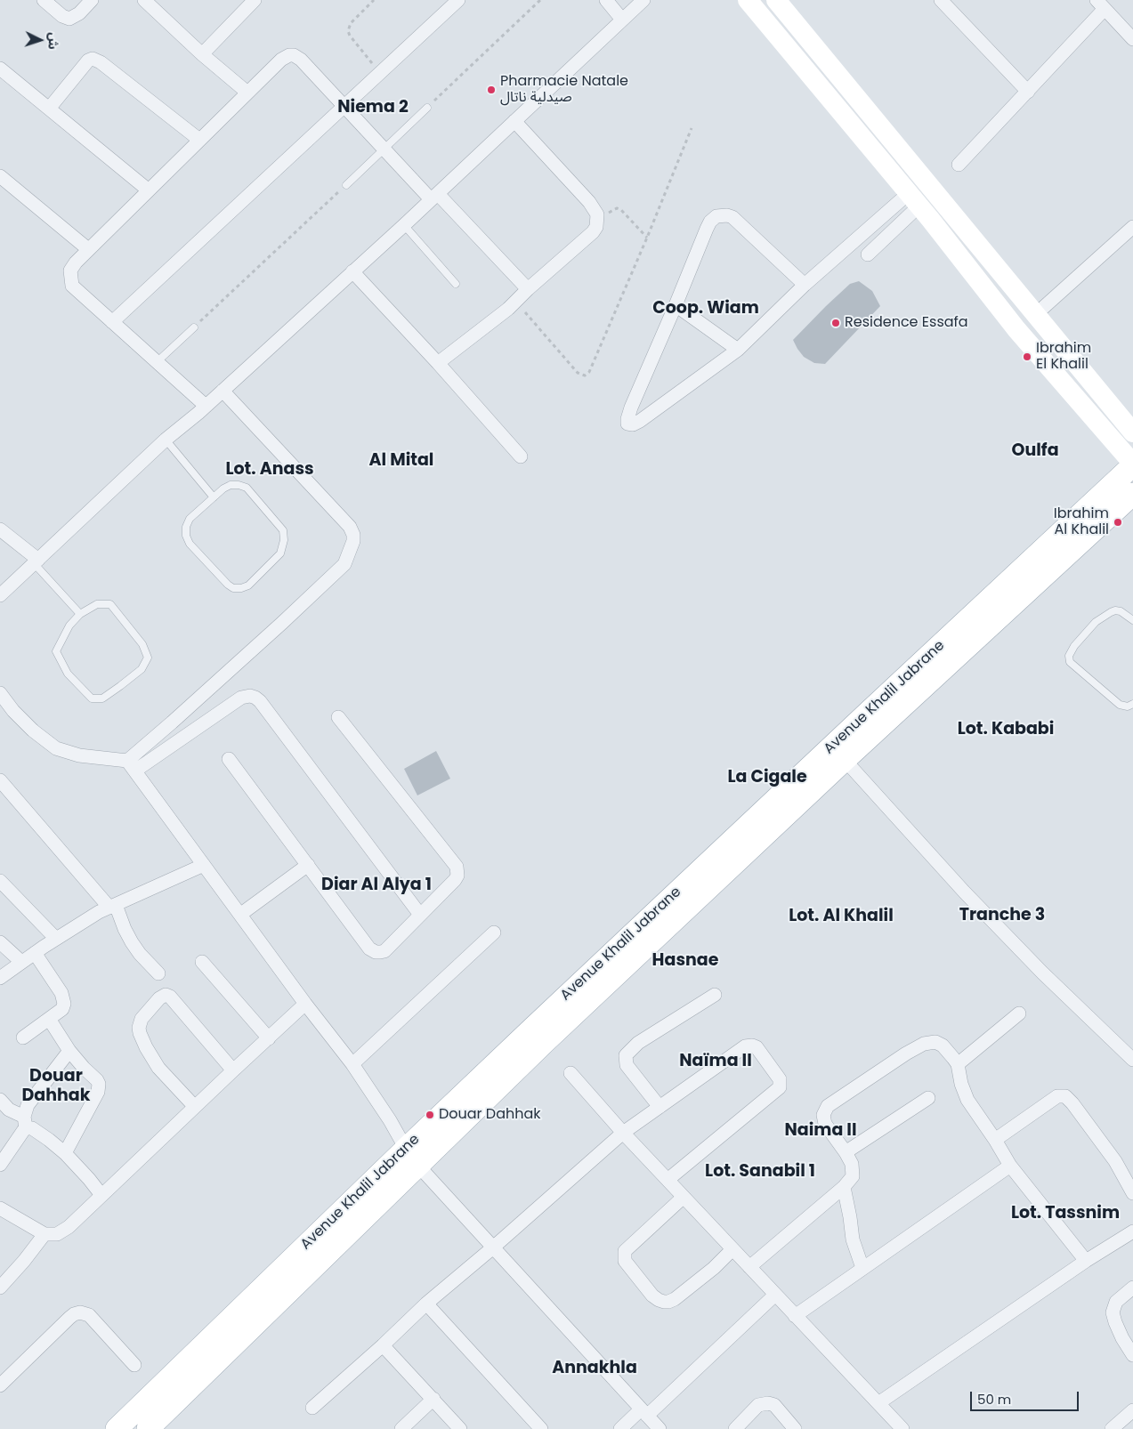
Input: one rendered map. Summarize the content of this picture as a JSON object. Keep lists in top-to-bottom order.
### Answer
{
  "streets": {
    "main road": ["Avenue Khalil Jabrane"]
  },
  "districts": [
    "Niema 2",
    "Coop. Wiam",
    "Oulfa",
    "Al Mital",
    "Lot. Anass",
    "Lot. Kababi",
    "La Cigale",
    "Diar Al Alya 1",
    "Tranche 3",
    "Lot. Al Khalil",
    "Hasnae",
    "Naïma II",
    "Douar Dahhak",
    "Naima II",
    "Lot. Sanabil 1",
    "Lot. Tassnim",
    "Annakhla"
  ],
  "places": [
    "Pharmacie Natale صيدلية ناتال",
    "Residence Essafa",
    "Ibrahim El Khalil",
    "Ibrahim Al Khalil",
    "Douar Dahhak"
  ],
  "scale_bar": "50 m",
  "north": "right"
}
